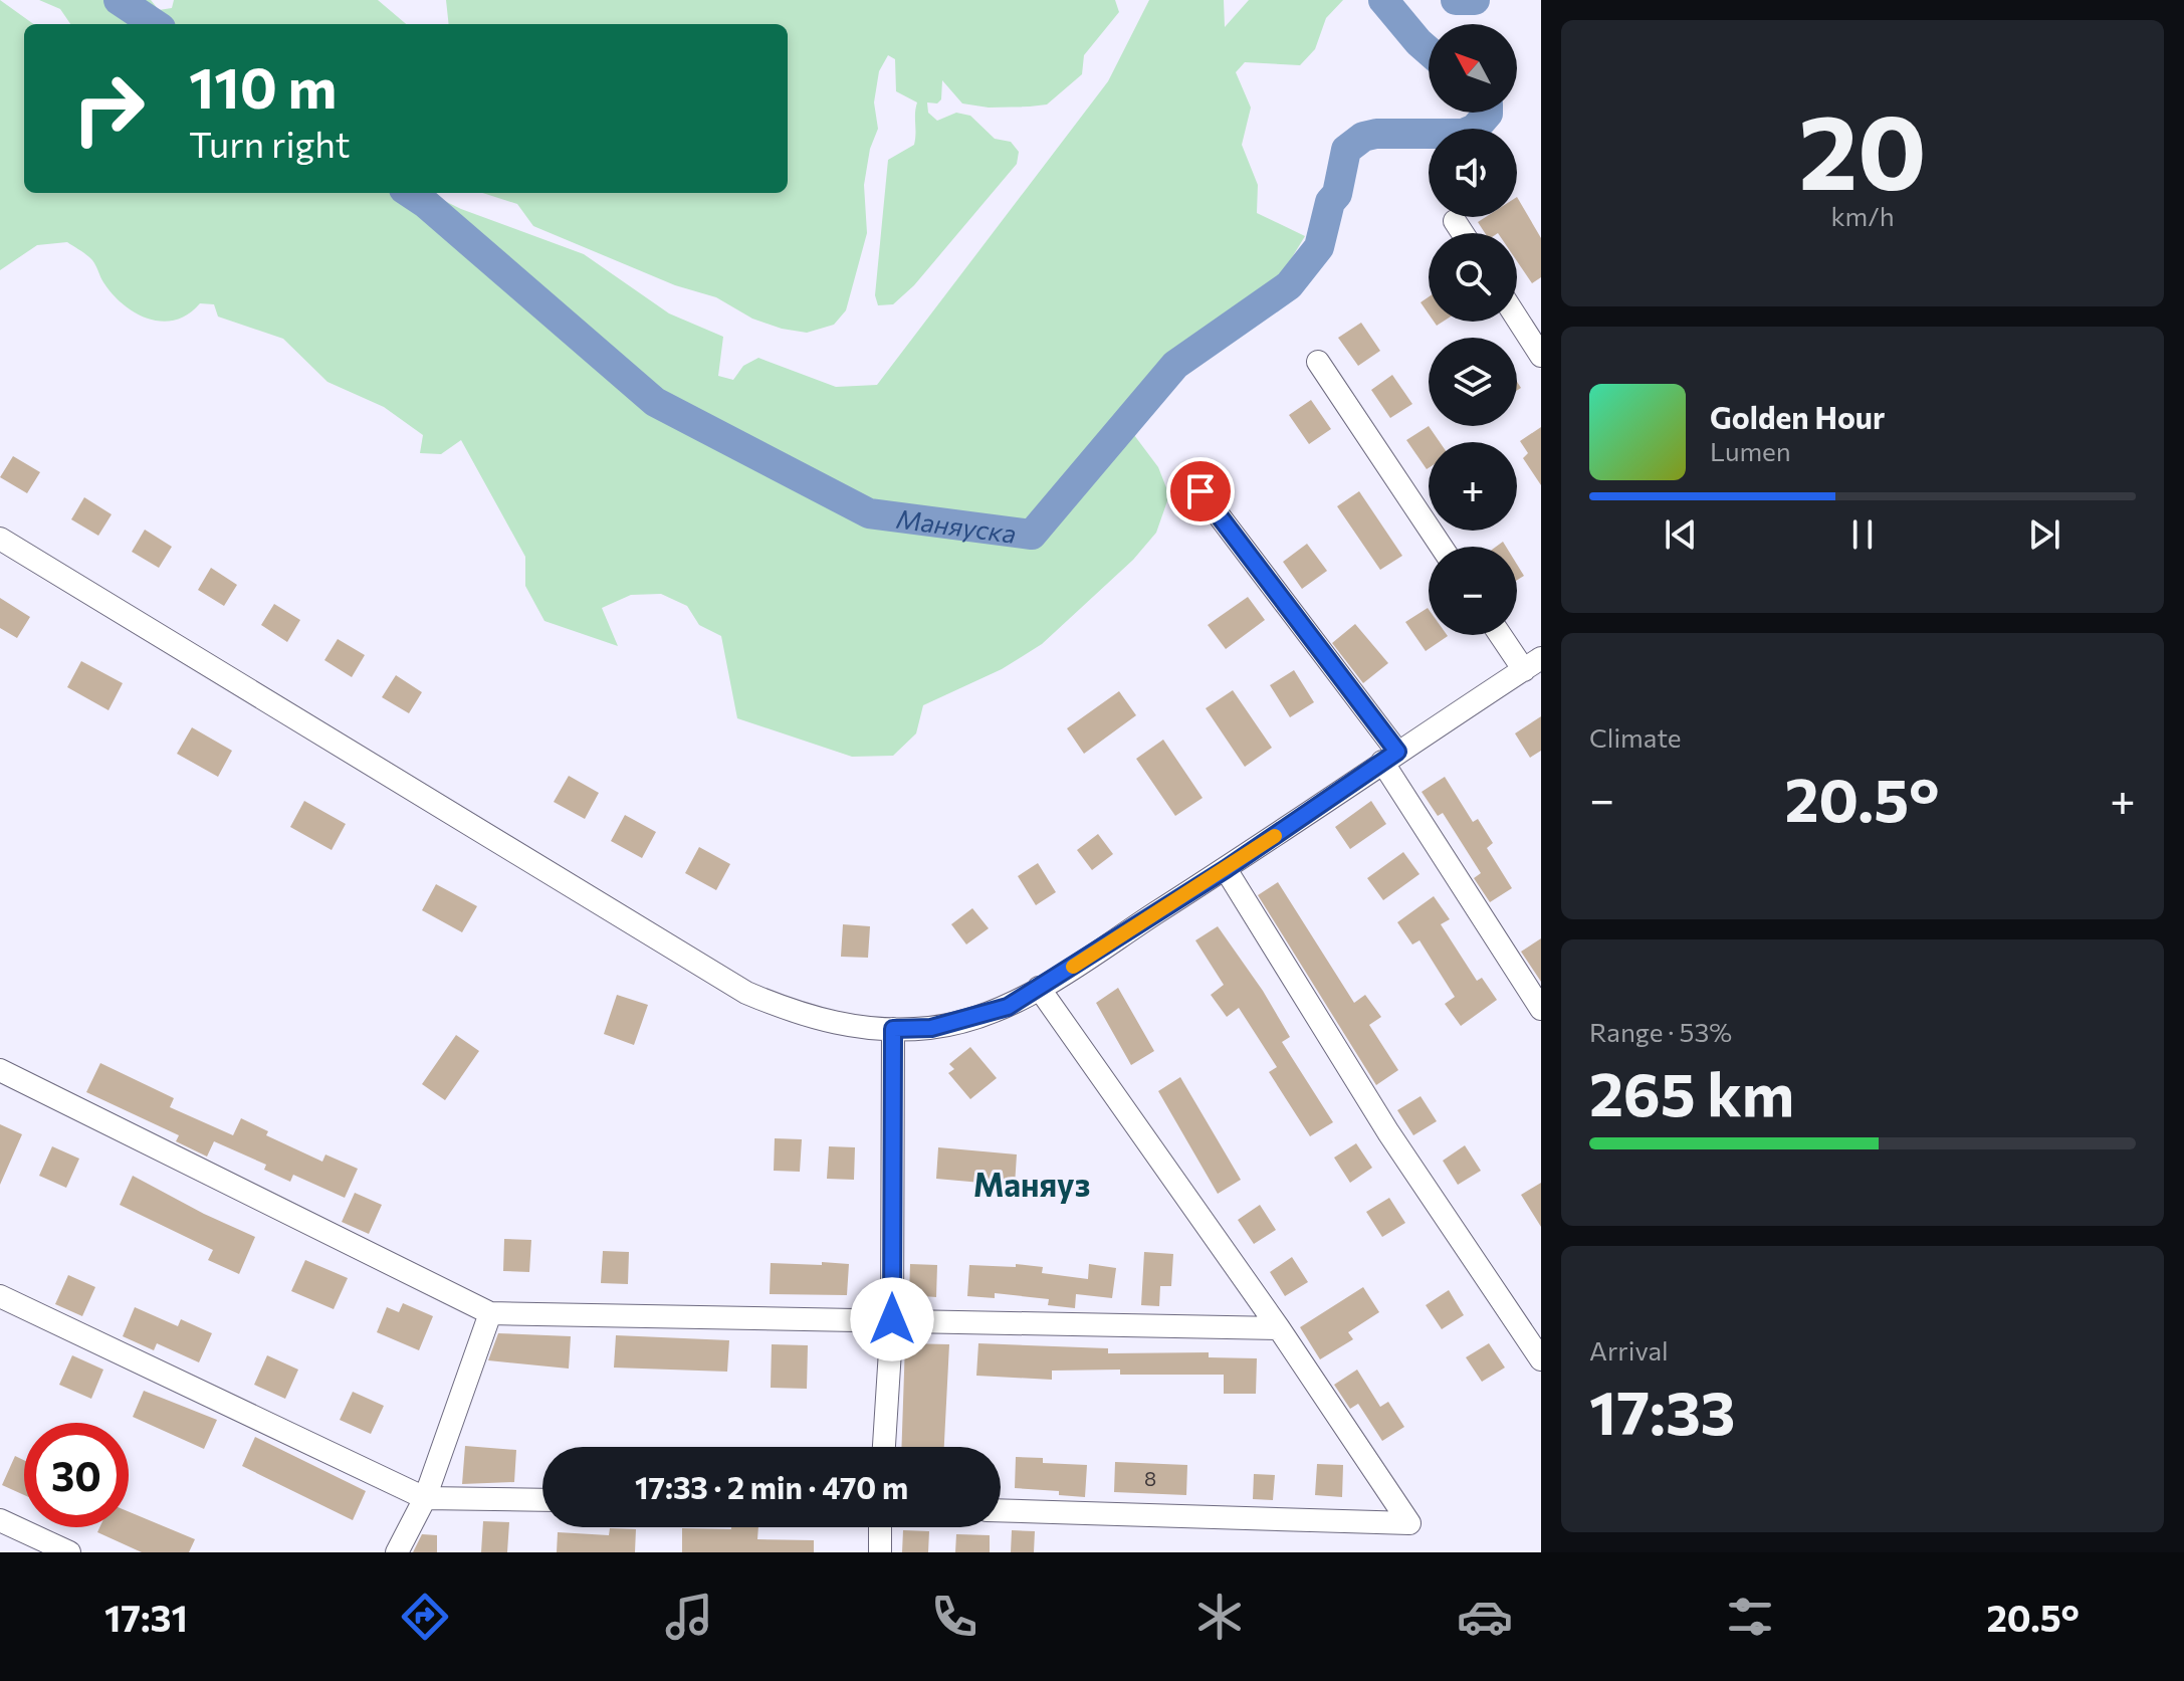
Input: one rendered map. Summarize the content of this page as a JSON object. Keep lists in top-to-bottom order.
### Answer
{
  "districts": ["Маняуз"],
  "water": ["Маняуска"],
  "house_numbers": ["8"],
  "north": "top left",
  "page": {
    "tile": [
      ["20", "km/h"],
      "Climate",
      ["Range · 53%", "265 km"],
      ["Arrival", "17:33"]
    ],
    "map_buttons": ["+", "−"],
    "turn": ["110 m", "Turn right"],
    "song": ["Golden Hour", "Lumen"],
    "heat": ["−", "20.5°", "+"],
    "limit": "30",
    "trip": "17:33 · 2 min · 470 m",
    "tabs": ["17:31", "20.5°"]
  }
}
